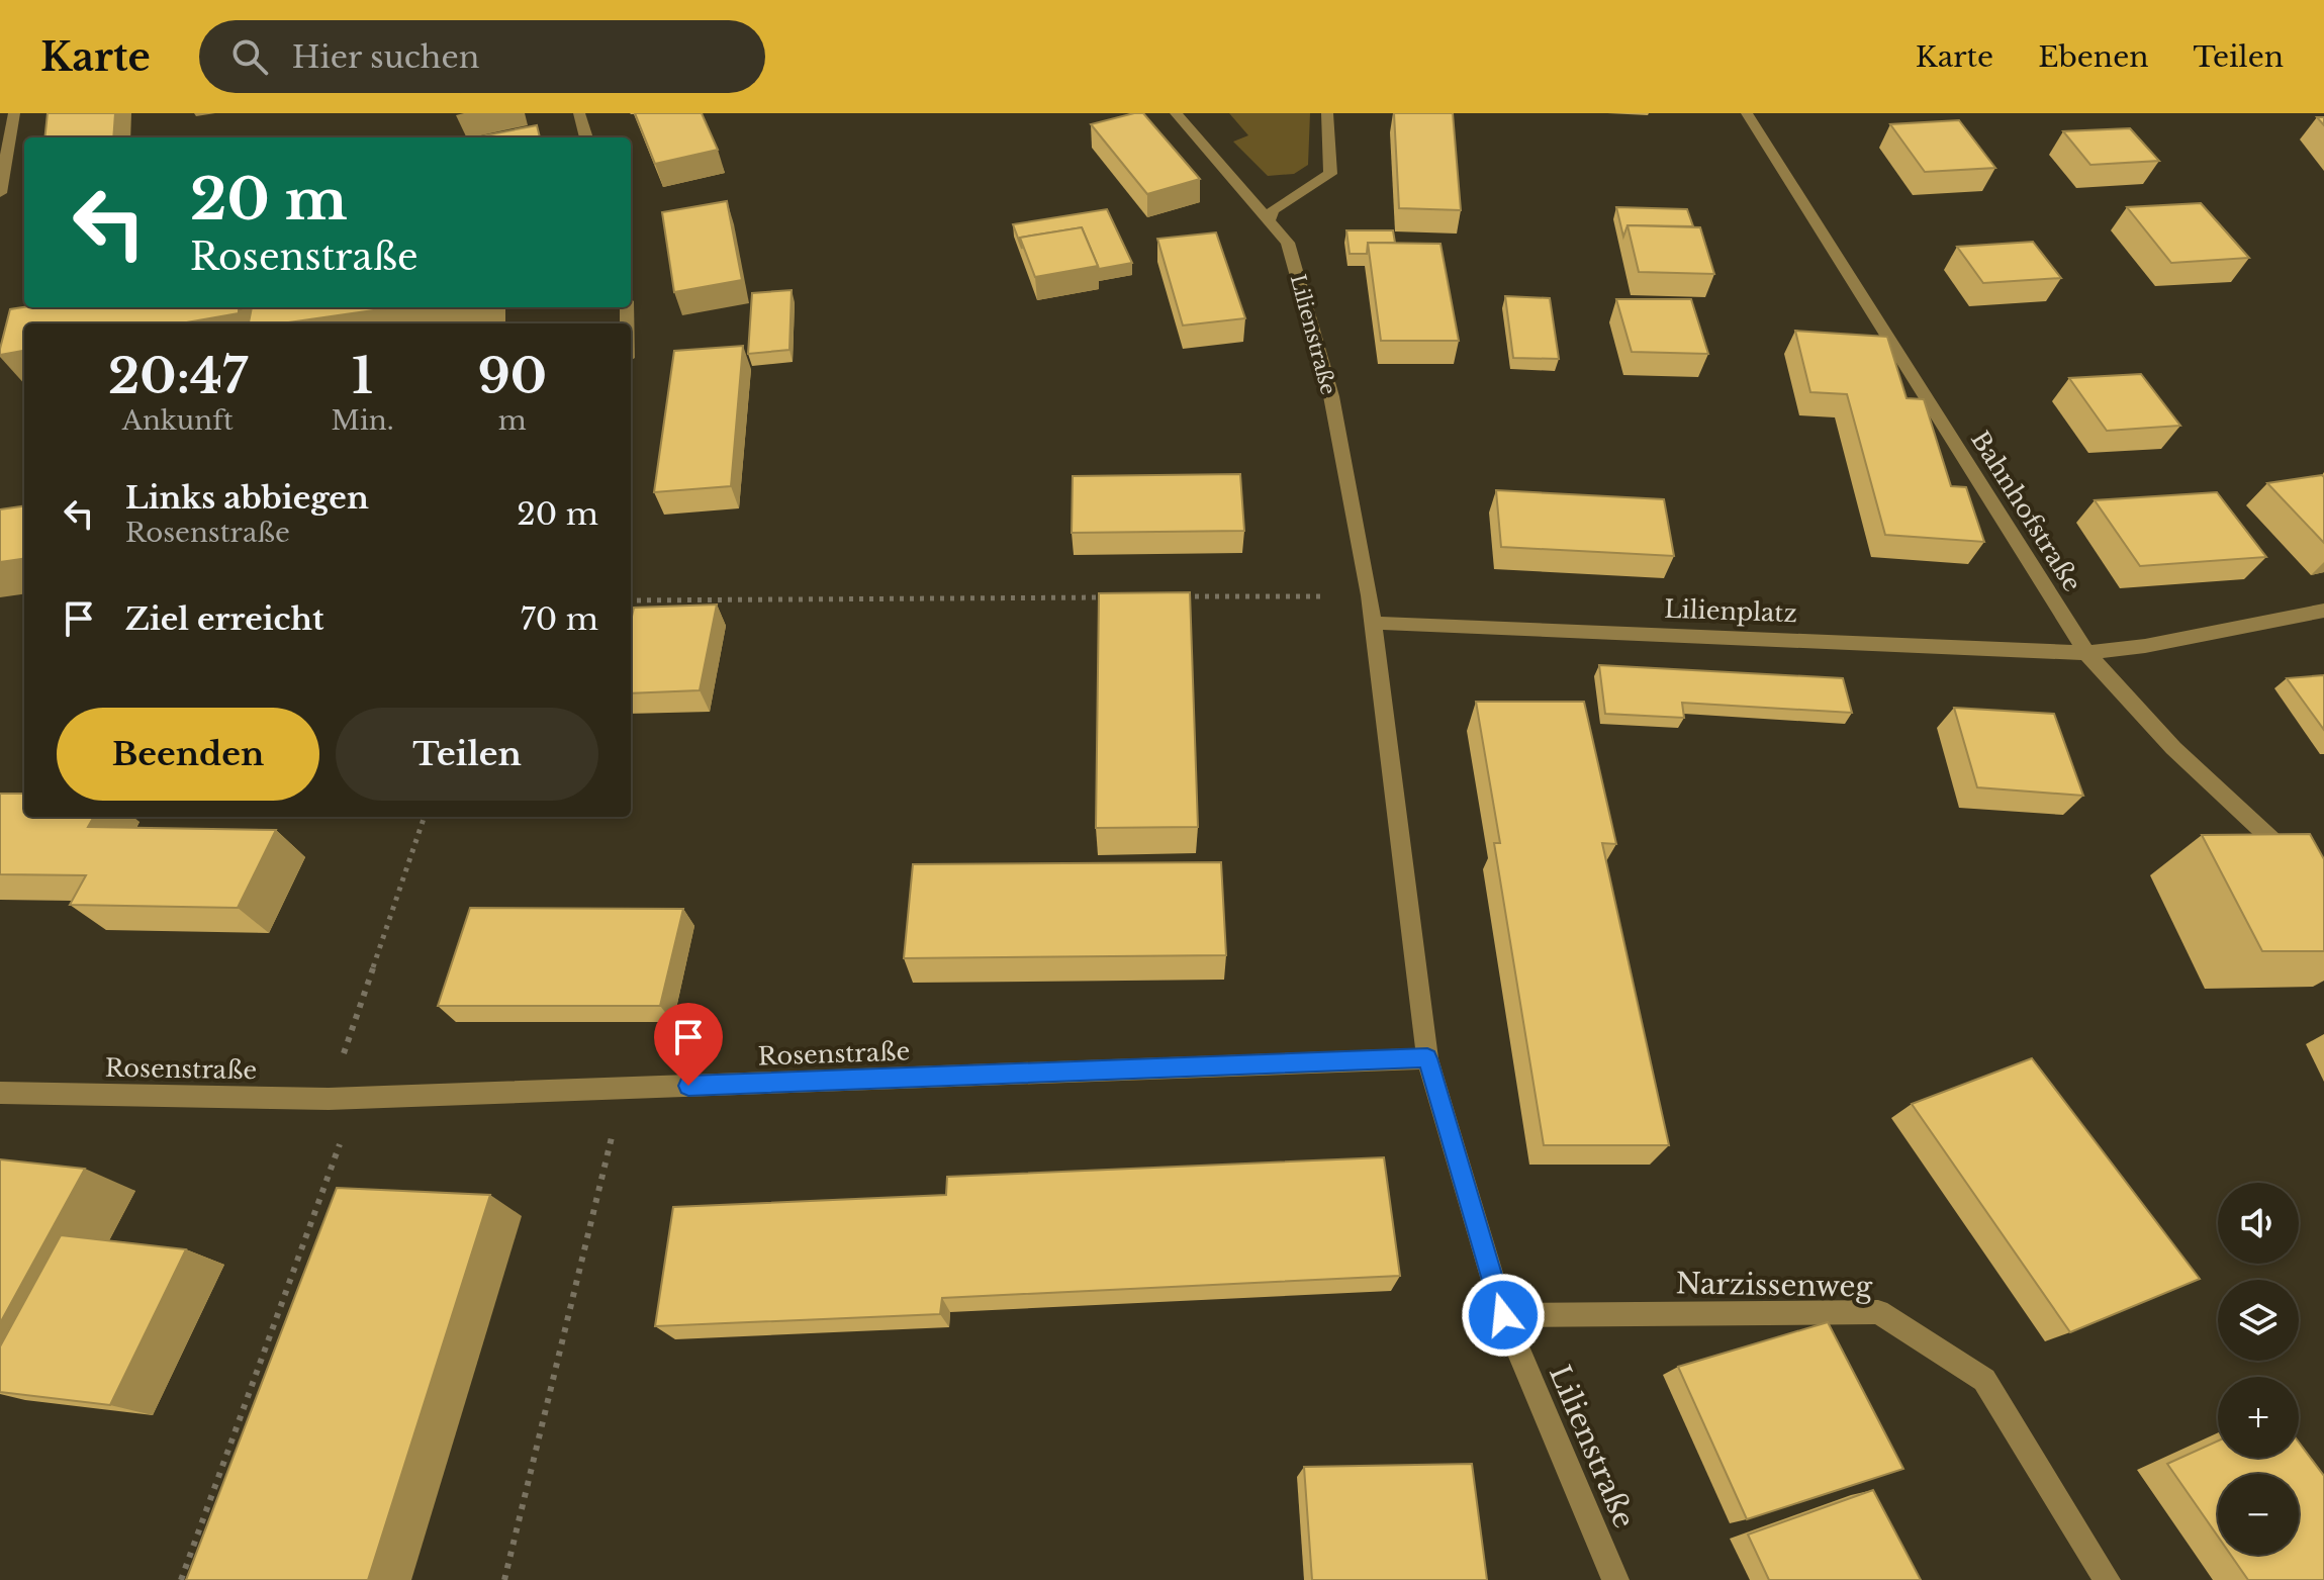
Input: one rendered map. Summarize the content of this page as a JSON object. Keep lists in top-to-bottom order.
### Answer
{
  "streets": {
    "street": [
      "Lilienstraße",
      "Bahnhofstraße",
      "Lilienplatz",
      "Rosenstraße",
      "Narzissenweg"
    ]
  },
  "crossings": [
    ["Lilienstraße", "Rosenstraße"],
    ["Lilienstraße", "Narzissenweg"],
    ["Bahnhofstraße", "Lilienplatz"]
  ],
  "page": {
    "header": "Karte",
    "search": "Hier suchen",
    "nav": ["Karte", "Ebenen", "Teilen"],
    "turn": ["20 m", "Rosenstraße"],
    "eta": [
      "20:47",
      "Ankunft",
      "1",
      "Min.",
      "90",
      "m"
    ],
    "list": [
      {
        "name": "Links abbiegen",
        "note": "Rosenstraße",
        "value": "20 m"
      },
      {
        "name": "Ziel erreicht",
        "value": "70 m"
      }
    ],
    "buttons": ["Beenden", "Teilen"],
    "map_buttons": ["+", "−"]
  }
}
